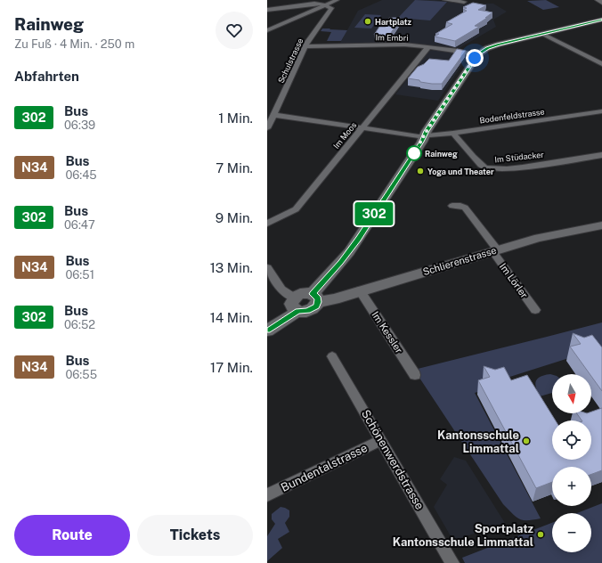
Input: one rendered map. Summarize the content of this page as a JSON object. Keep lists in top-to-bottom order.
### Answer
{
  "streets": {
    "main road": ["Schlierenstrasse"],
    "street": [
      "Im Embri",
      "Schulstrasse",
      "Bodenfeldstrasse",
      "Im Moos",
      "Im Stüdacker",
      "Im Lörler",
      "Im Kessler",
      "Schönenwerdstrasse",
      "Bundentalstrasse"
    ]
  },
  "crossings": [
    ["Im Embri", "Schulstrasse"],
    ["Im Embri", "Im Moos"],
    ["Bodenfeldstrasse", "Im Stüdacker"],
    ["Schlierenstrasse", "Im Lörler"],
    ["Schlierenstrasse", "Im Kessler"],
    ["Schönenwerdstrasse", "Bundentalstrasse"]
  ],
  "places": [
    "Hartplatz",
    "Rainweg",
    "Yoga und Theater",
    "Kantonsschule Limmattal",
    "Sportplatz Kantonsschule Limmattal"
  ],
  "lines": ["bus line 302"],
  "north": "bottom",
  "page": {
    "heading": [
      ["Rainweg", "Zu Fuß · 4 Min. · 250 m"],
      "Abfahrten"
    ],
    "on_map": "302",
    "list": [
      {
        "mark": "302",
        "name": "Bus",
        "note": "06:39",
        "value": "1 Min."
      },
      {
        "mark": "N34",
        "name": "Bus",
        "note": "06:45",
        "value": "7 Min."
      },
      {
        "mark": "302",
        "name": "Bus",
        "note": "06:47",
        "value": "9 Min."
      },
      {
        "mark": "N34",
        "name": "Bus",
        "note": "06:51",
        "value": "13 Min."
      },
      {
        "mark": "302",
        "name": "Bus",
        "note": "06:52",
        "value": "14 Min."
      },
      {
        "mark": "N34",
        "name": "Bus",
        "note": "06:55",
        "value": "17 Min."
      }
    ],
    "map_buttons": ["+", "−"],
    "buttons": ["Route", "Tickets"]
  }
}
